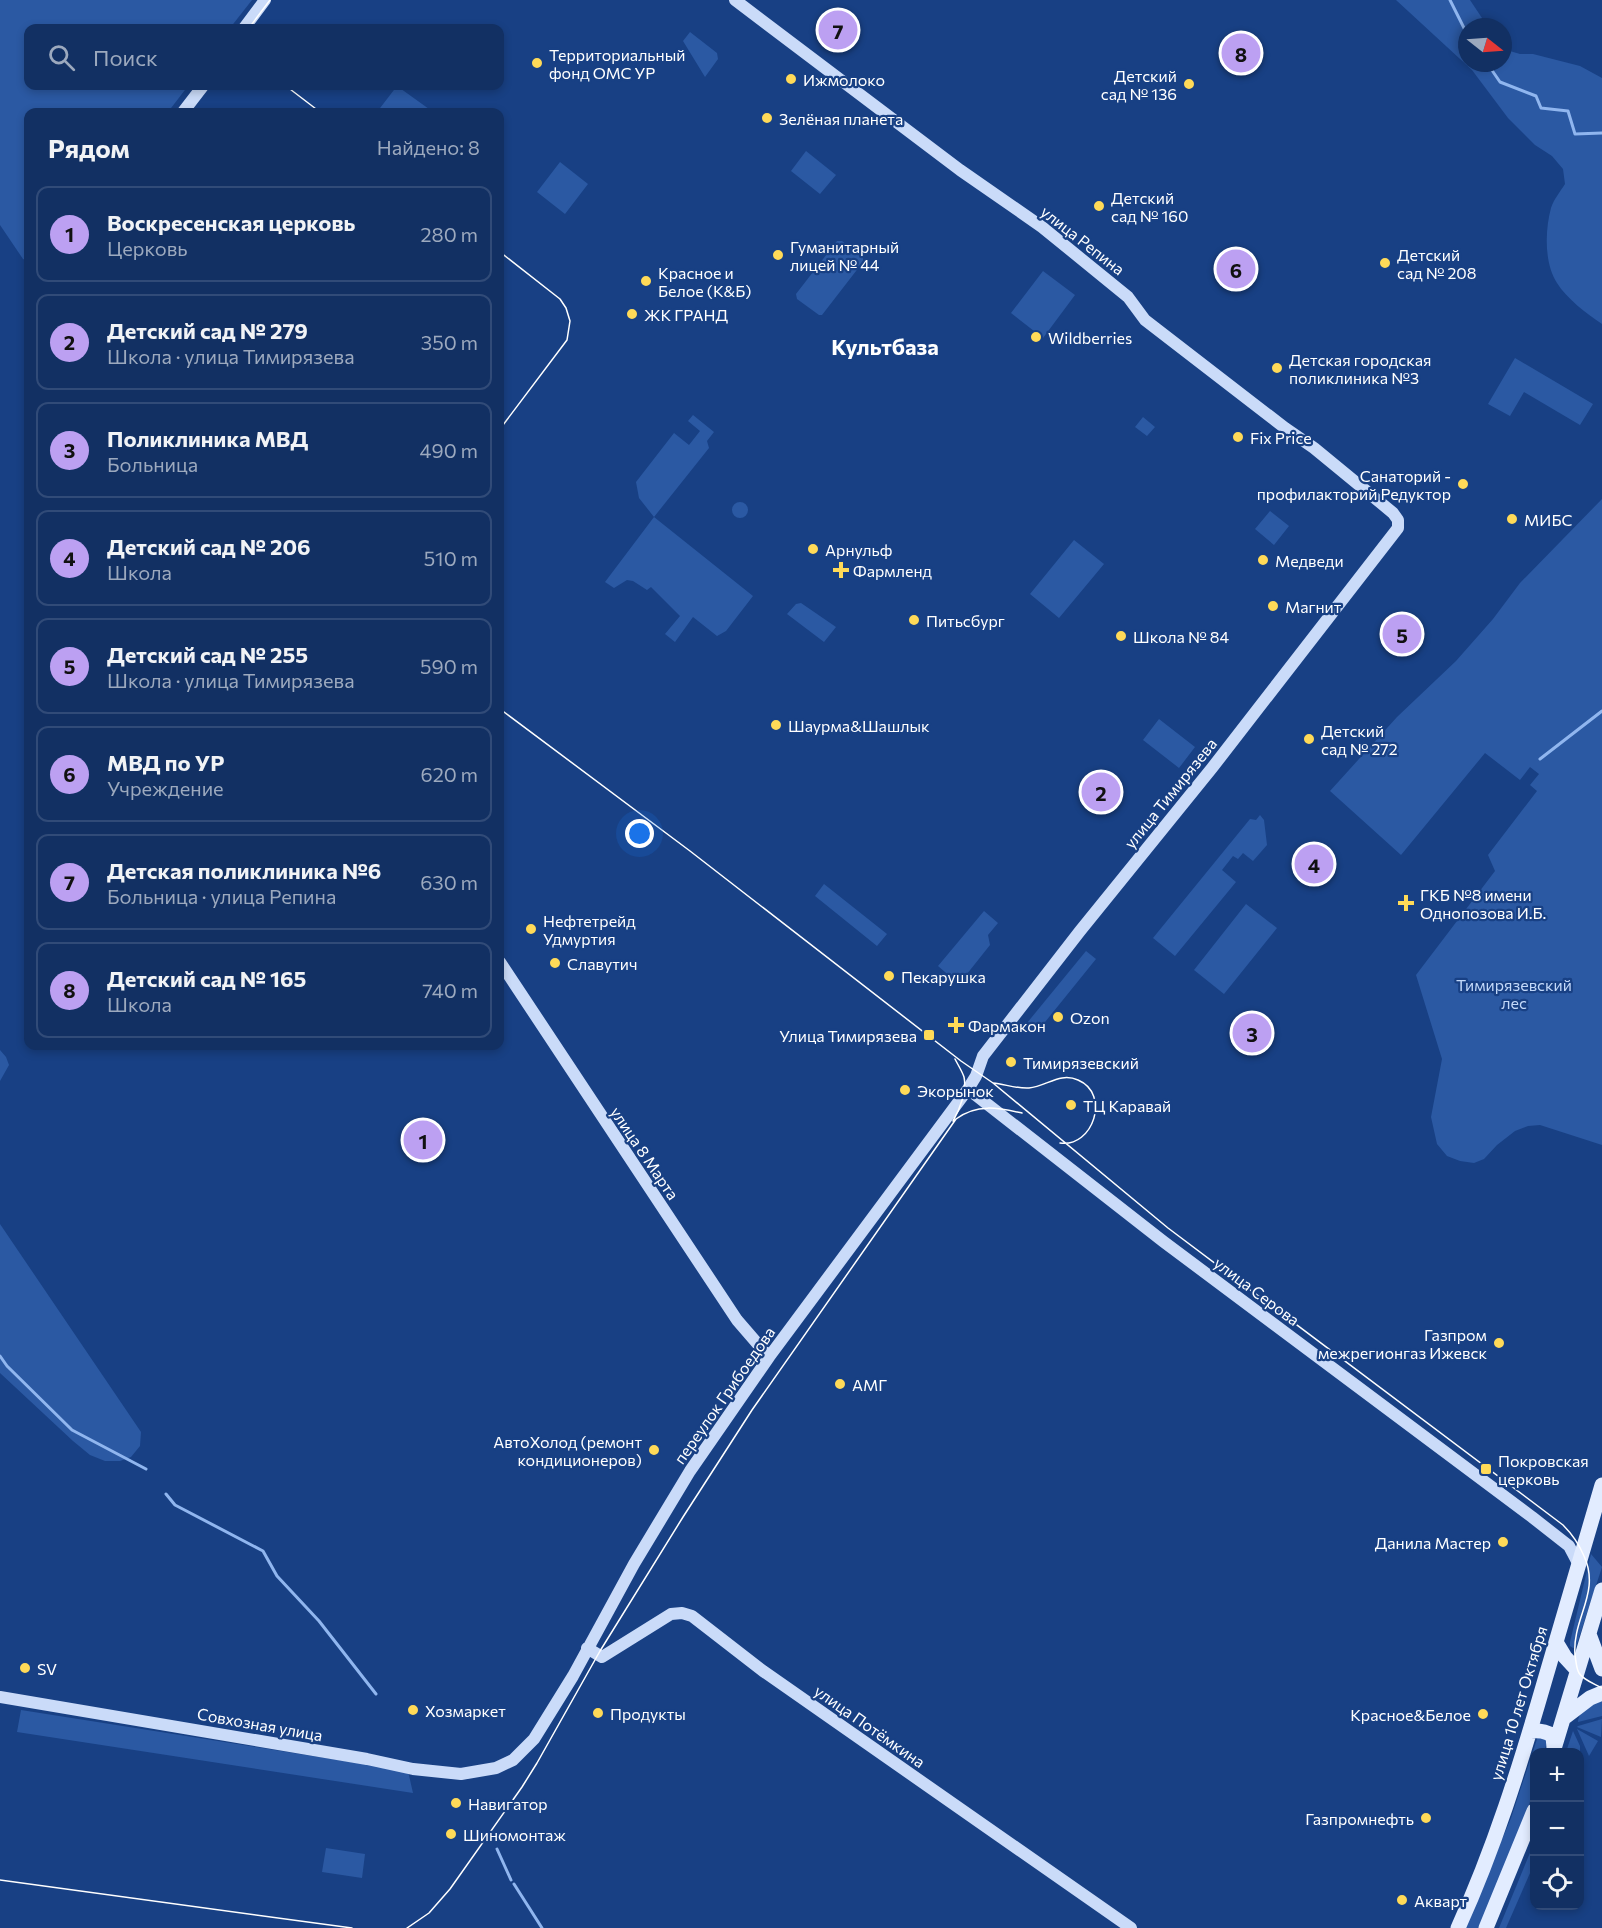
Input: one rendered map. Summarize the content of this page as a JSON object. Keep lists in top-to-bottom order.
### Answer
{
  "streets": {
    "main road": ["улица 10 лет Октября"],
    "street": [
      "улица Репина",
      "улица Тимирязева",
      "улица 8 Марта",
      "улица Серова",
      "переулок Грибоедова",
      "Совхозная улица",
      "улица Потёмкина"
    ]
  },
  "crossings": [
    ["улица Репина", "улица Тимирязева"],
    ["улица Тимирязева", "улица Серова"],
    ["улица Тимирязева", "переулок Грибоедова"],
    ["улица 8 Марта", "переулок Грибоедова"],
    ["улица Серова", "переулок Грибоедова"],
    ["улица Серова", "улица 10 лет Октября"],
    ["переулок Грибоедова", "Совхозная улица"],
    ["переулок Грибоедова", "улица Потёмкина"]
  ],
  "districts": ["Культбаза"],
  "parks": ["Тимирязевский лес"],
  "places": {
    "other": [
      "Территориальный фонд ОМС УР",
      "Ижмолоко",
      "Детский сад № 136",
      "Зелёная планета",
      "Детский сад № 160",
      "Гуманитарный лицей № 44",
      "Детский сад № 208",
      "Красное и Белое (К&Б)",
      "ЖК ГРАНД",
      "Wildberries",
      "Детская городская поликлиника №3",
      "Fix Price",
      "Санаторий - профилакторий Редуктор",
      "МИБС",
      "Арнульф",
      "Медведи",
      "Магнит",
      "Питьсбург",
      "Школа № 84",
      "Шаурма&Шашлык",
      "Детский сад № 272",
      "Нефтетрейд Удмуртия",
      "Славутич",
      "Пекарушка",
      "Ozon",
      "Тимирязевский",
      "Экорынок",
      "ТЦ Каравай",
      "Газпром межрегионгаз Ижевск",
      "АМГ",
      "АвтоХолод (ремонт кондиционеров)",
      "Данила Мастер",
      "SV",
      "Хозмаркет",
      "Продукты",
      "Красное&Белое",
      "Навигатор",
      "Газпромнефть",
      "Шиномонтаж",
      "Акварт"
    ],
    "health": ["Фармленд", "ГКБ №8 имени Однопозова И.Б.", "Фармакон"],
    "transit": ["Улица Тимирязева", "Покровская церковь"]
  },
  "north": "right",
  "page": {
    "pins": [
      "7",
      "8",
      "6",
      "5",
      "2",
      "4",
      "3",
      "1"
    ],
    "search": "Поиск",
    "heading": ["Рядом", "Найдено: 8"],
    "list": [
      {
        "mark": "1",
        "name": "Воскресенская церковь",
        "note": "Церковь",
        "value": "280 m"
      },
      {
        "mark": "2",
        "name": "Детский сад № 279",
        "note": "Школа · улица Тимирязева",
        "value": "350 m"
      },
      {
        "mark": "3",
        "name": "Поликлиника МВД",
        "note": "Больница",
        "value": "490 m"
      },
      {
        "mark": "4",
        "name": "Детский сад № 206",
        "note": "Школа",
        "value": "510 m"
      },
      {
        "mark": "5",
        "name": "Детский сад № 255",
        "note": "Школа · улица Тимирязева",
        "value": "590 m"
      },
      {
        "mark": "6",
        "name": "МВД по УР",
        "note": "Учреждение",
        "value": "620 m"
      },
      {
        "mark": "7",
        "name": "Детская поликлиника №6",
        "note": "Больница · улица Репина",
        "value": "630 m"
      },
      {
        "mark": "8",
        "name": "Детский сад № 165",
        "note": "Школа",
        "value": "740 m"
      }
    ],
    "map_buttons": ["+", "−"]
  }
}
